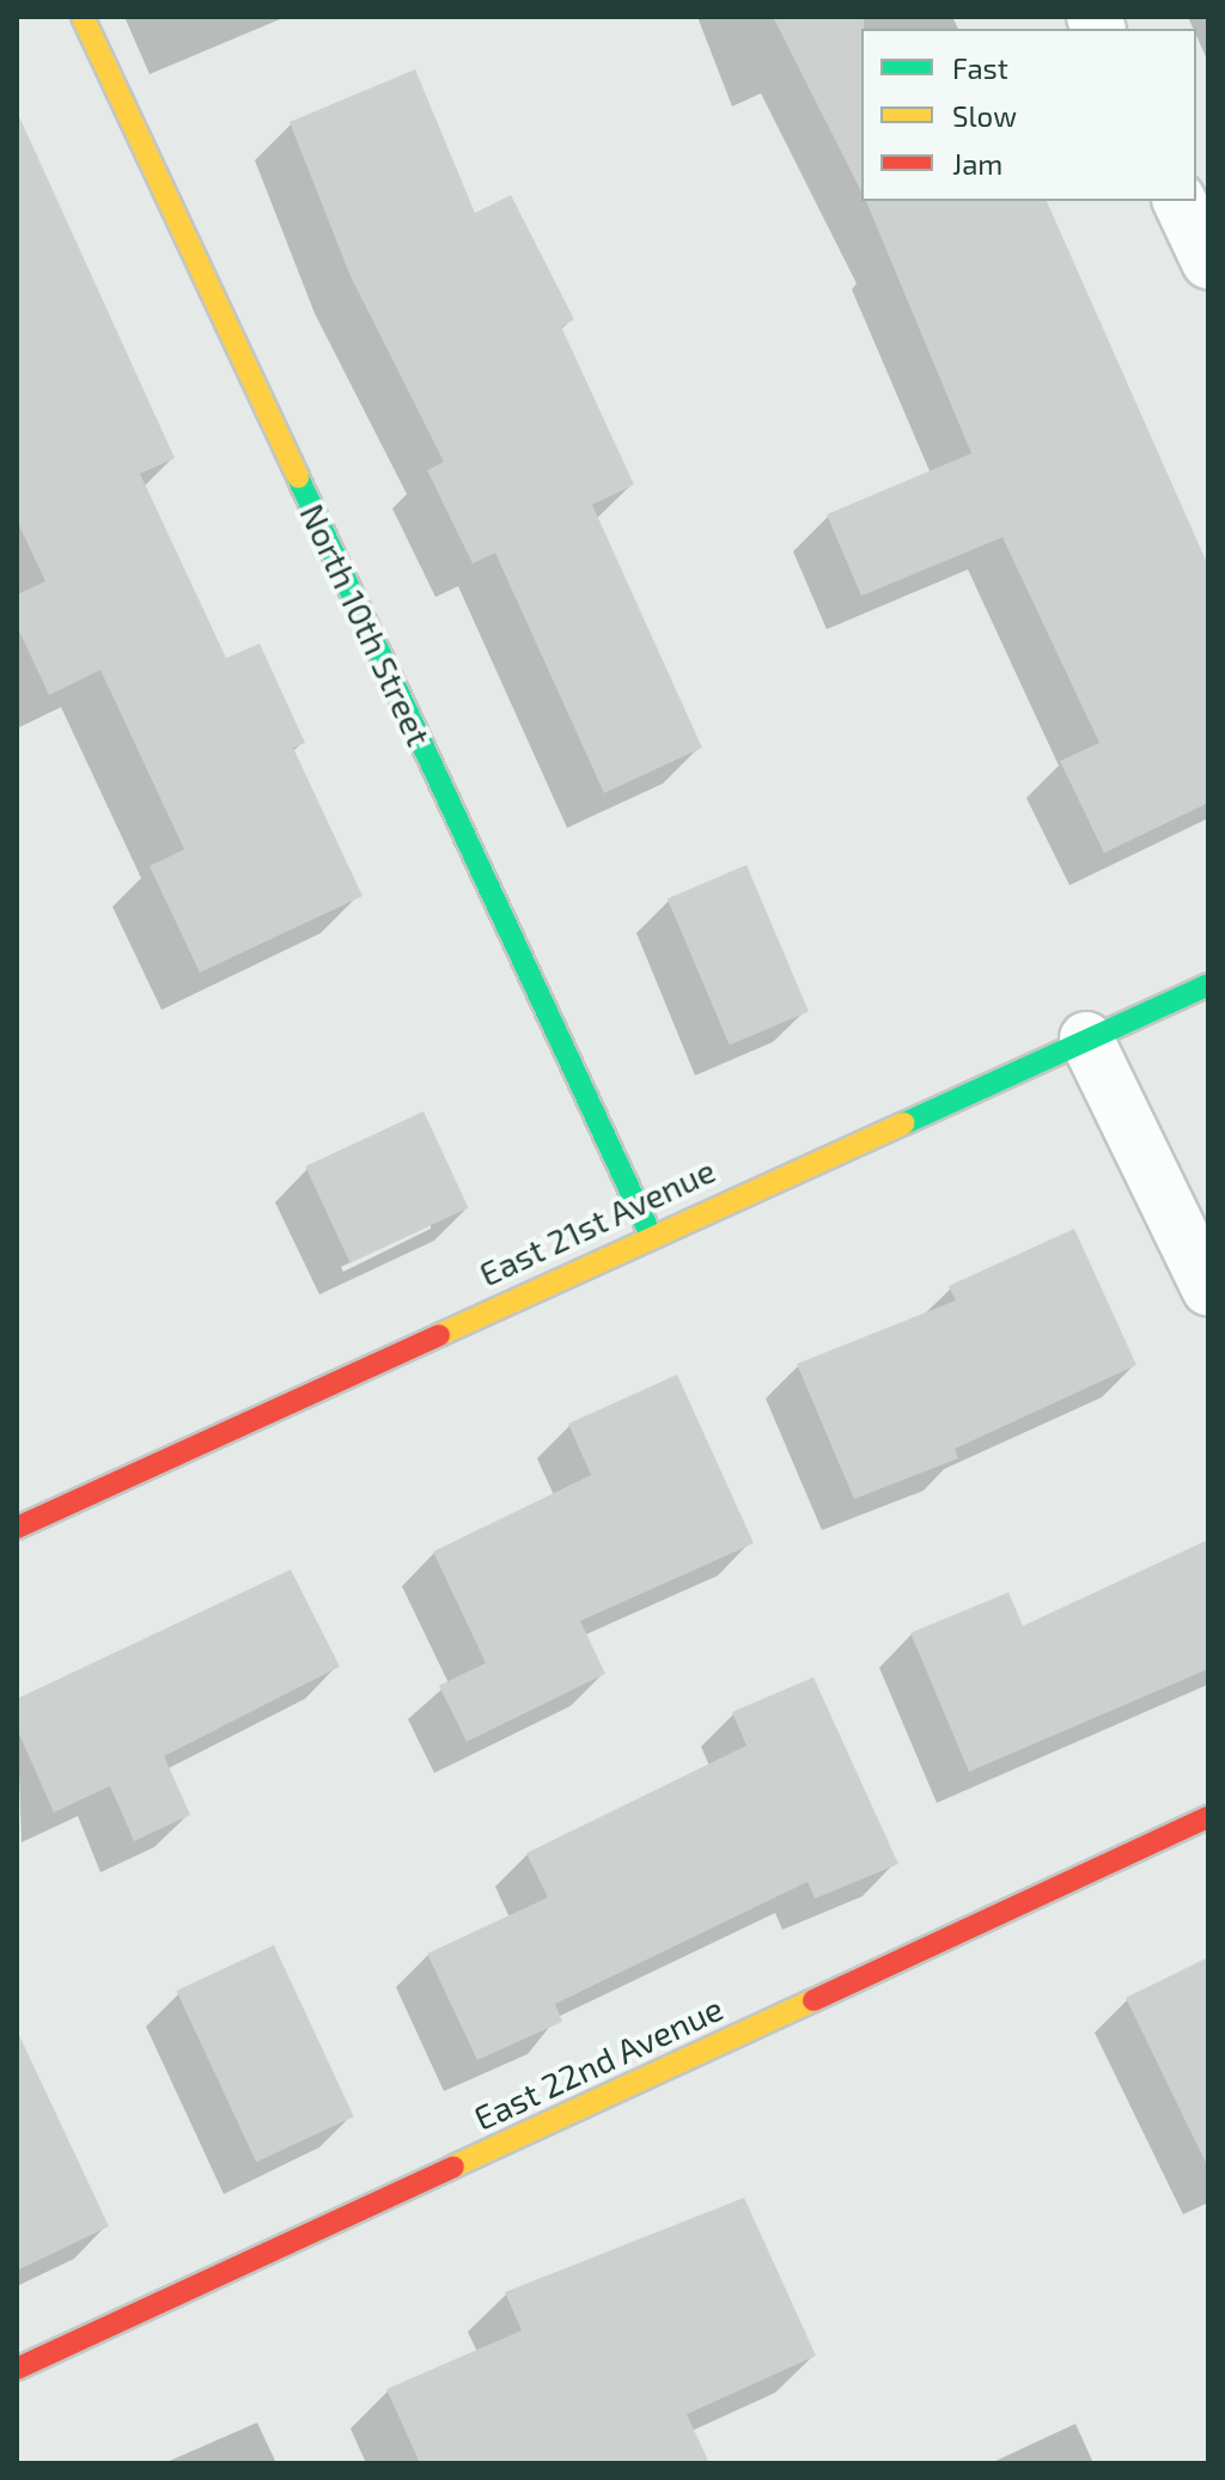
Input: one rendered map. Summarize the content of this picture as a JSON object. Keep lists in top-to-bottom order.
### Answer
{
  "streets": {
    "street": ["North 10th Street", "East 21st Avenue", "East 22nd Avenue"]
  },
  "crossings": [
    ["North 10th Street", "East 21st Avenue"]
  ],
  "legend": ["Fast", "Slow", "Jam"]
}
